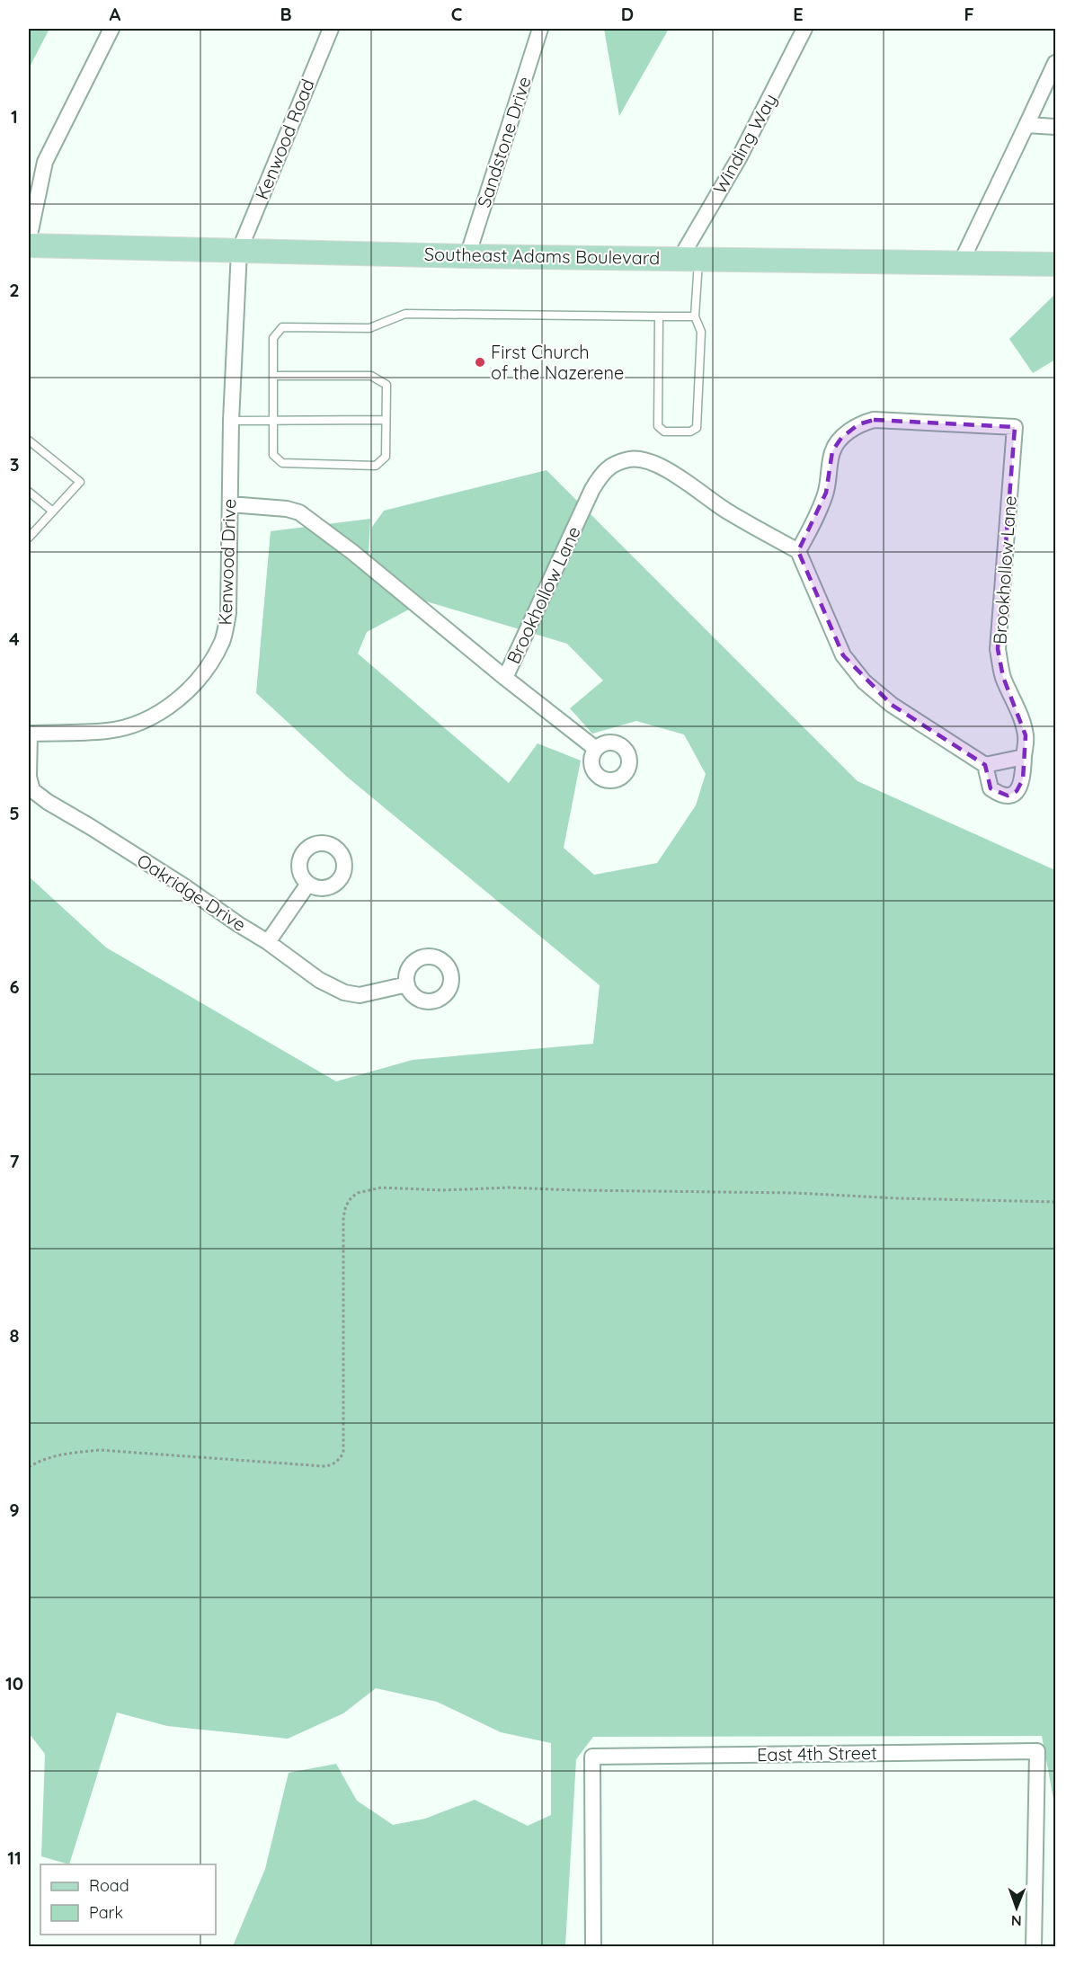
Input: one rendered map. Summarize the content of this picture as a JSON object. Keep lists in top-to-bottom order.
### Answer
{
  "streets": {
    "main road": ["Southeast Adams Boulevard"],
    "street": [
      "Kenwood Road",
      "Sandstone Drive",
      "Winding Way",
      "Kenwood Drive",
      "Brookhollow Lane",
      "Oakridge Drive",
      "East 4th Street"
    ]
  },
  "crossings": [
    ["Kenwood Road", "Southeast Adams Boulevard"],
    ["Kenwood Road", "Kenwood Drive"],
    ["Sandstone Drive", "Southeast Adams Boulevard"],
    ["Winding Way", "Southeast Adams Boulevard"],
    ["Southeast Adams Boulevard", "Kenwood Drive"],
    ["Kenwood Drive", "Brookhollow Lane"],
    ["Kenwood Drive", "Oakridge Drive"]
  ],
  "places": ["First Church of the Nazerene"],
  "legend": ["Road", "Park"],
  "north": "bottom",
  "grid": {
    "columns": [
      "A",
      "B",
      "C",
      "D",
      "E",
      "F"
    ],
    "rows": [
      "1",
      "2",
      "3",
      "4",
      "5",
      "6",
      "7",
      "8",
      "9",
      "10",
      "11"
    ]
  }
}
